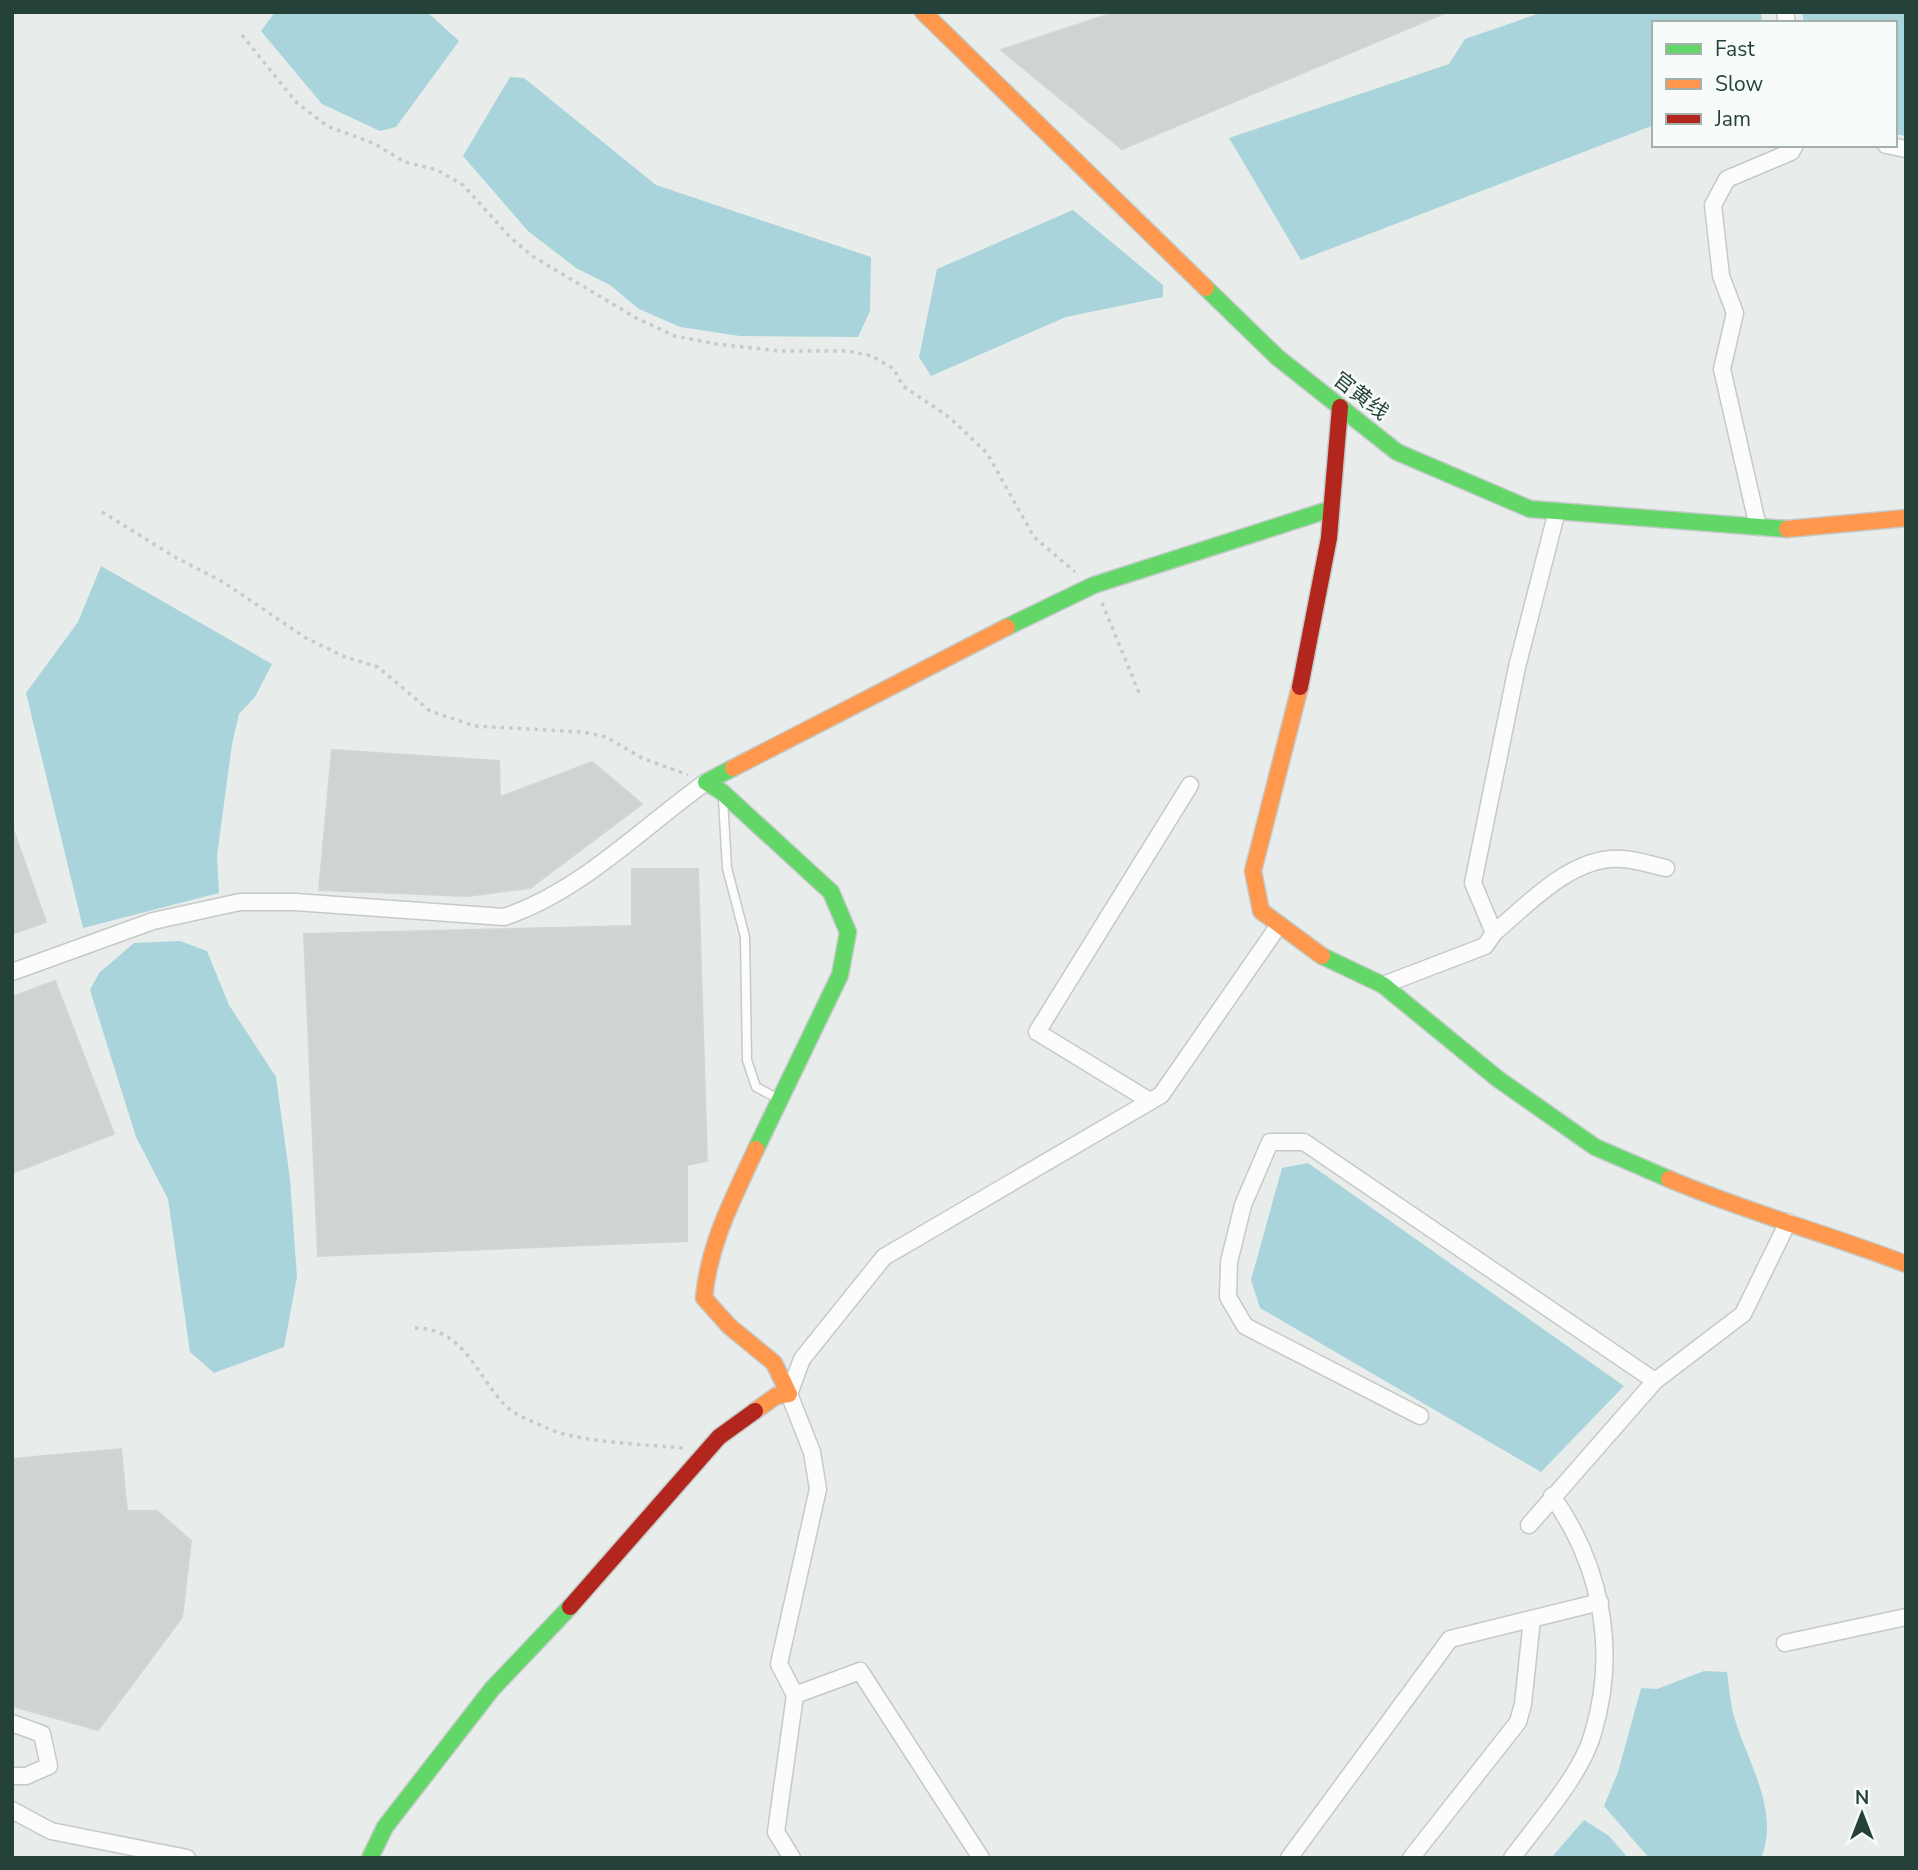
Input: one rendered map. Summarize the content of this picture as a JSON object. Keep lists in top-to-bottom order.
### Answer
{
  "streets": {
    "street": ["官黄线"]
  },
  "legend": ["Fast", "Slow", "Jam"],
  "north": "top"
}
